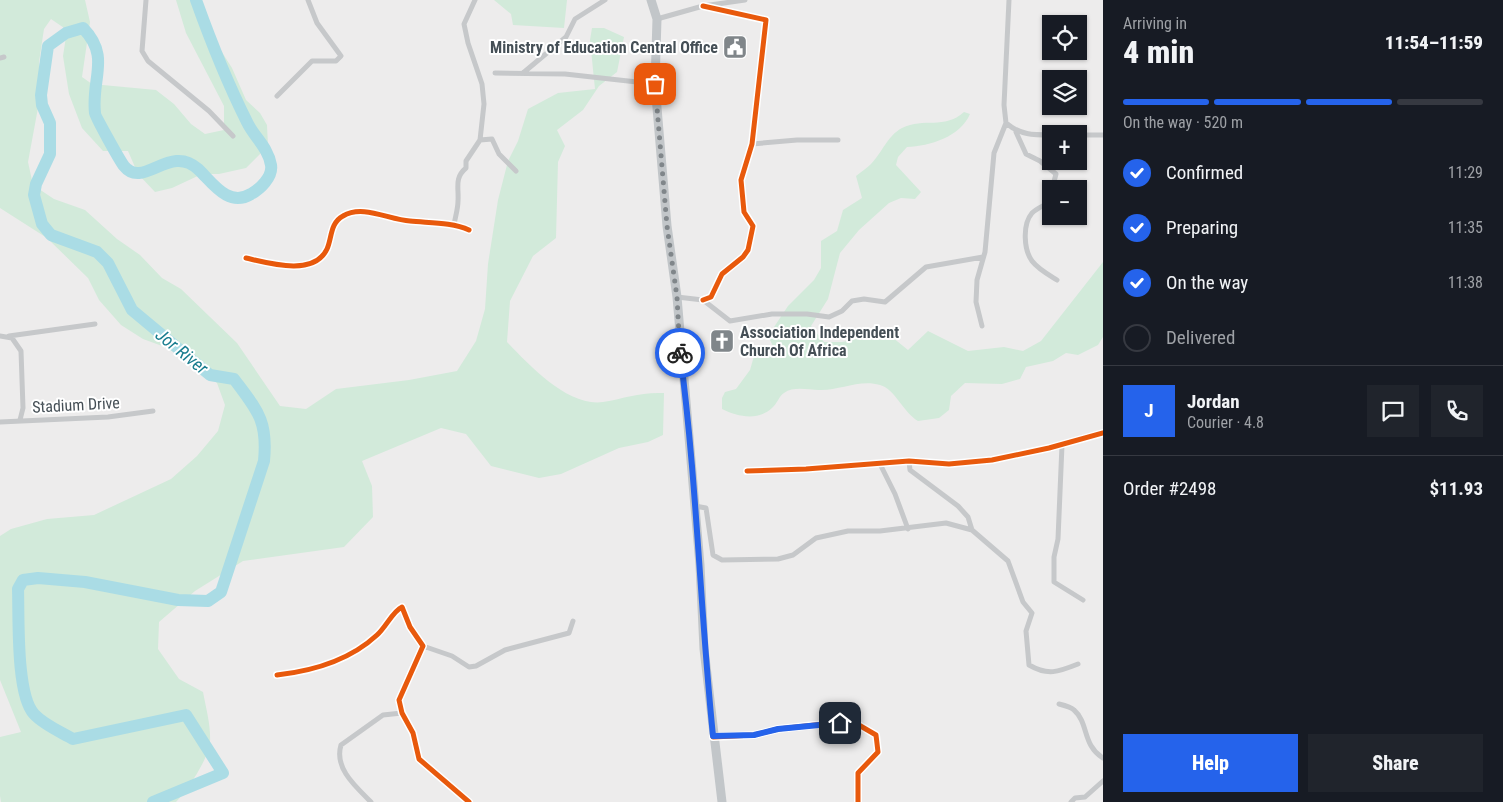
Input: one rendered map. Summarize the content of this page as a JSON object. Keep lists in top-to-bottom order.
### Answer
{
  "streets": {
    "street": ["Stadium Drive"]
  },
  "water": ["Jor River"],
  "places": {
    "public building": ["Ministry of Education Central Office"],
    "church": ["Association Independent Church Of Africa"]
  },
  "page": {
    "heading": ["4 min", "Arriving in", "11:54–11:59"],
    "panel": [
      "Jordan",
      "Courier · 4.8",
      "Order #2498",
      "$11.93"
    ],
    "map_buttons": ["+", "−"],
    "bar": "On the way · 520 m",
    "list": [
      ["Confirmed", "11:29"],
      ["Preparing", "11:35"],
      ["On the way", "11:38"],
      "Delivered"
    ],
    "round": "J",
    "buttons": ["Help", "Share"]
  }
}
